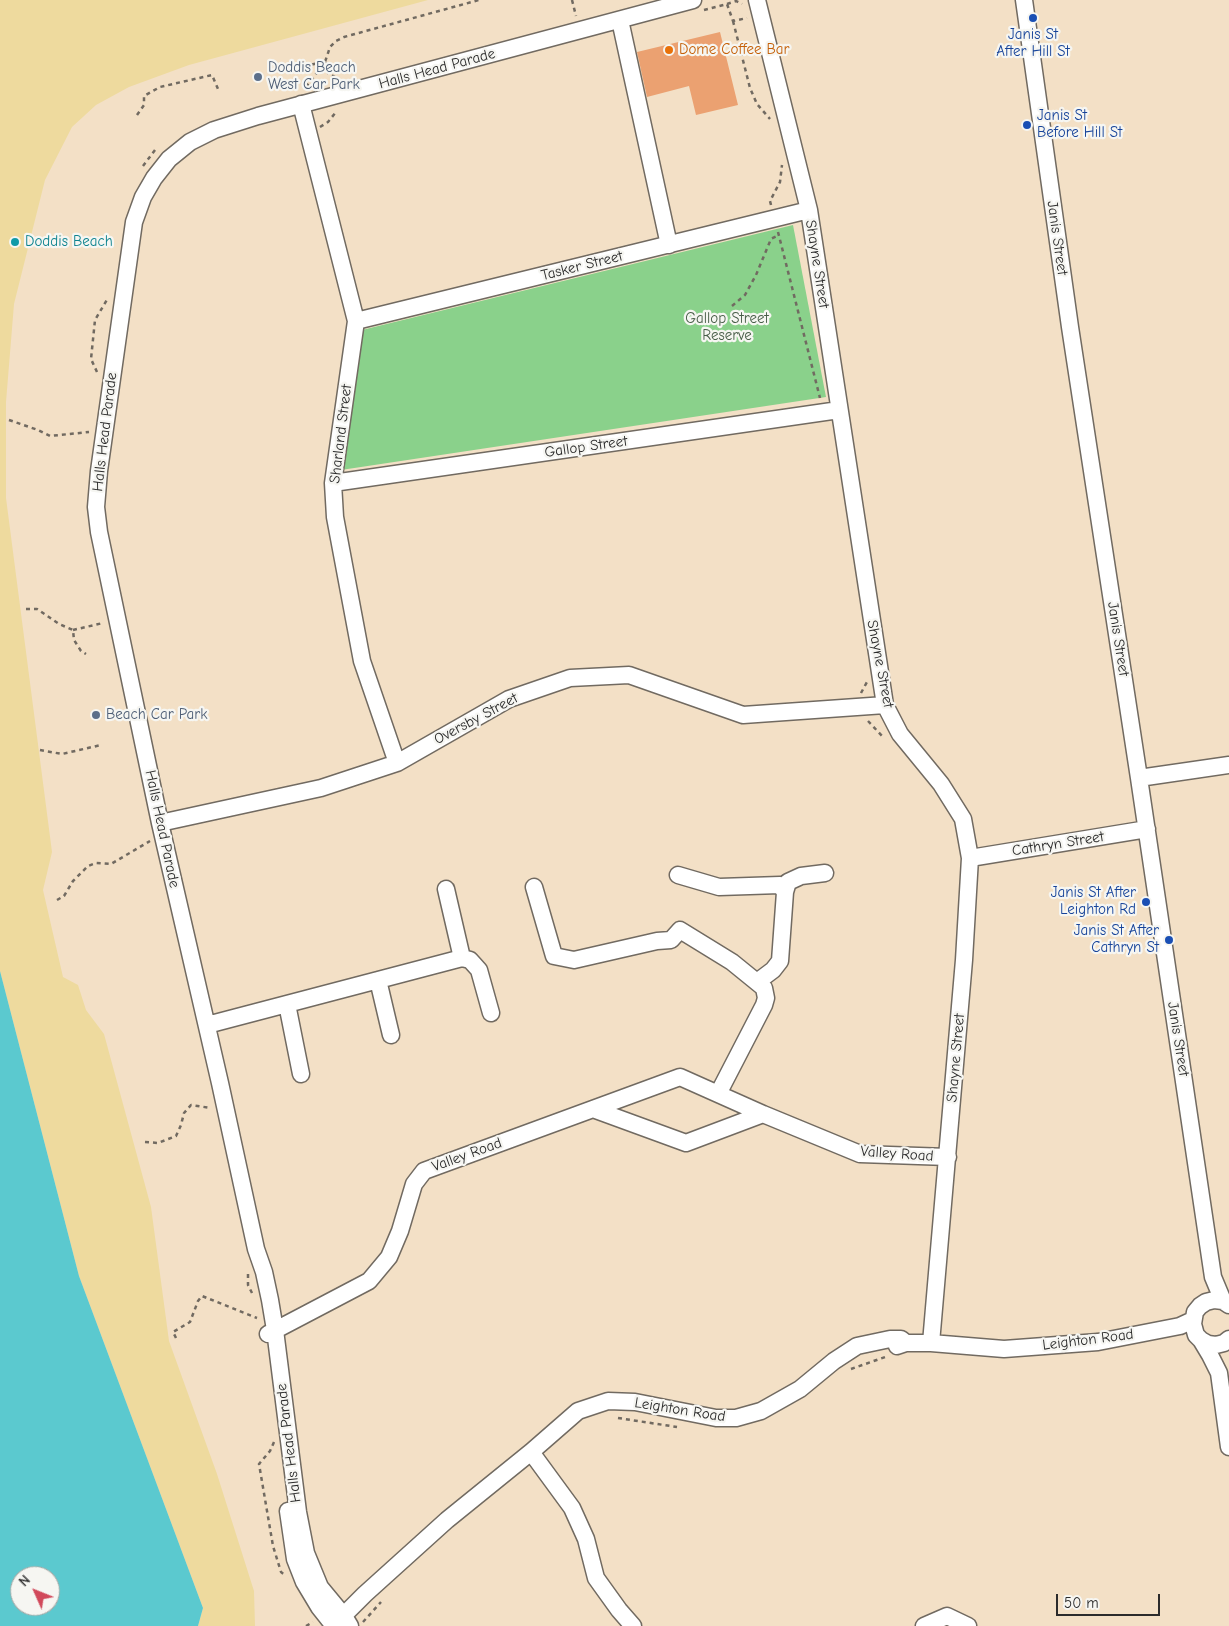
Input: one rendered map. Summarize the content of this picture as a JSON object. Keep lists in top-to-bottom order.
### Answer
{
  "streets": {
    "street": [
      "Halls Head Parade",
      "Janis Street",
      "Shayne Street",
      "Tasker Street",
      "Sharland Street",
      "Gallop Street",
      "Oversby Street",
      "Cathryn Street",
      "Valley Road",
      "Leighton Road"
    ]
  },
  "crossings": [
    ["Halls Head Parade", "Sharland Street"],
    ["Halls Head Parade", "Oversby Street"],
    ["Halls Head Parade", "Valley Road"],
    ["Halls Head Parade", "Leighton Road"],
    ["Janis Street", "Cathryn Street"],
    ["Shayne Street", "Tasker Street"],
    ["Shayne Street", "Gallop Street"],
    ["Shayne Street", "Oversby Street"],
    ["Shayne Street", "Cathryn Street"],
    ["Shayne Street", "Valley Road"],
    ["Shayne Street", "Leighton Road"],
    ["Tasker Street", "Sharland Street"],
    ["Sharland Street", "Gallop Street"],
    ["Sharland Street", "Oversby Street"]
  ],
  "parks": ["Gallop Street Reserve"],
  "places": [
    "Janis St After Hill St",
    "Dome Coffee Bar",
    "Doddis Beach West Car Park",
    "Janis St Before Hill St",
    "Doddis Beach",
    "Beach Car Park",
    "Janis St After Leighton Rd",
    "Janis St After Cathryn St"
  ],
  "scale_bar": "50 m",
  "north": "top left"
}
